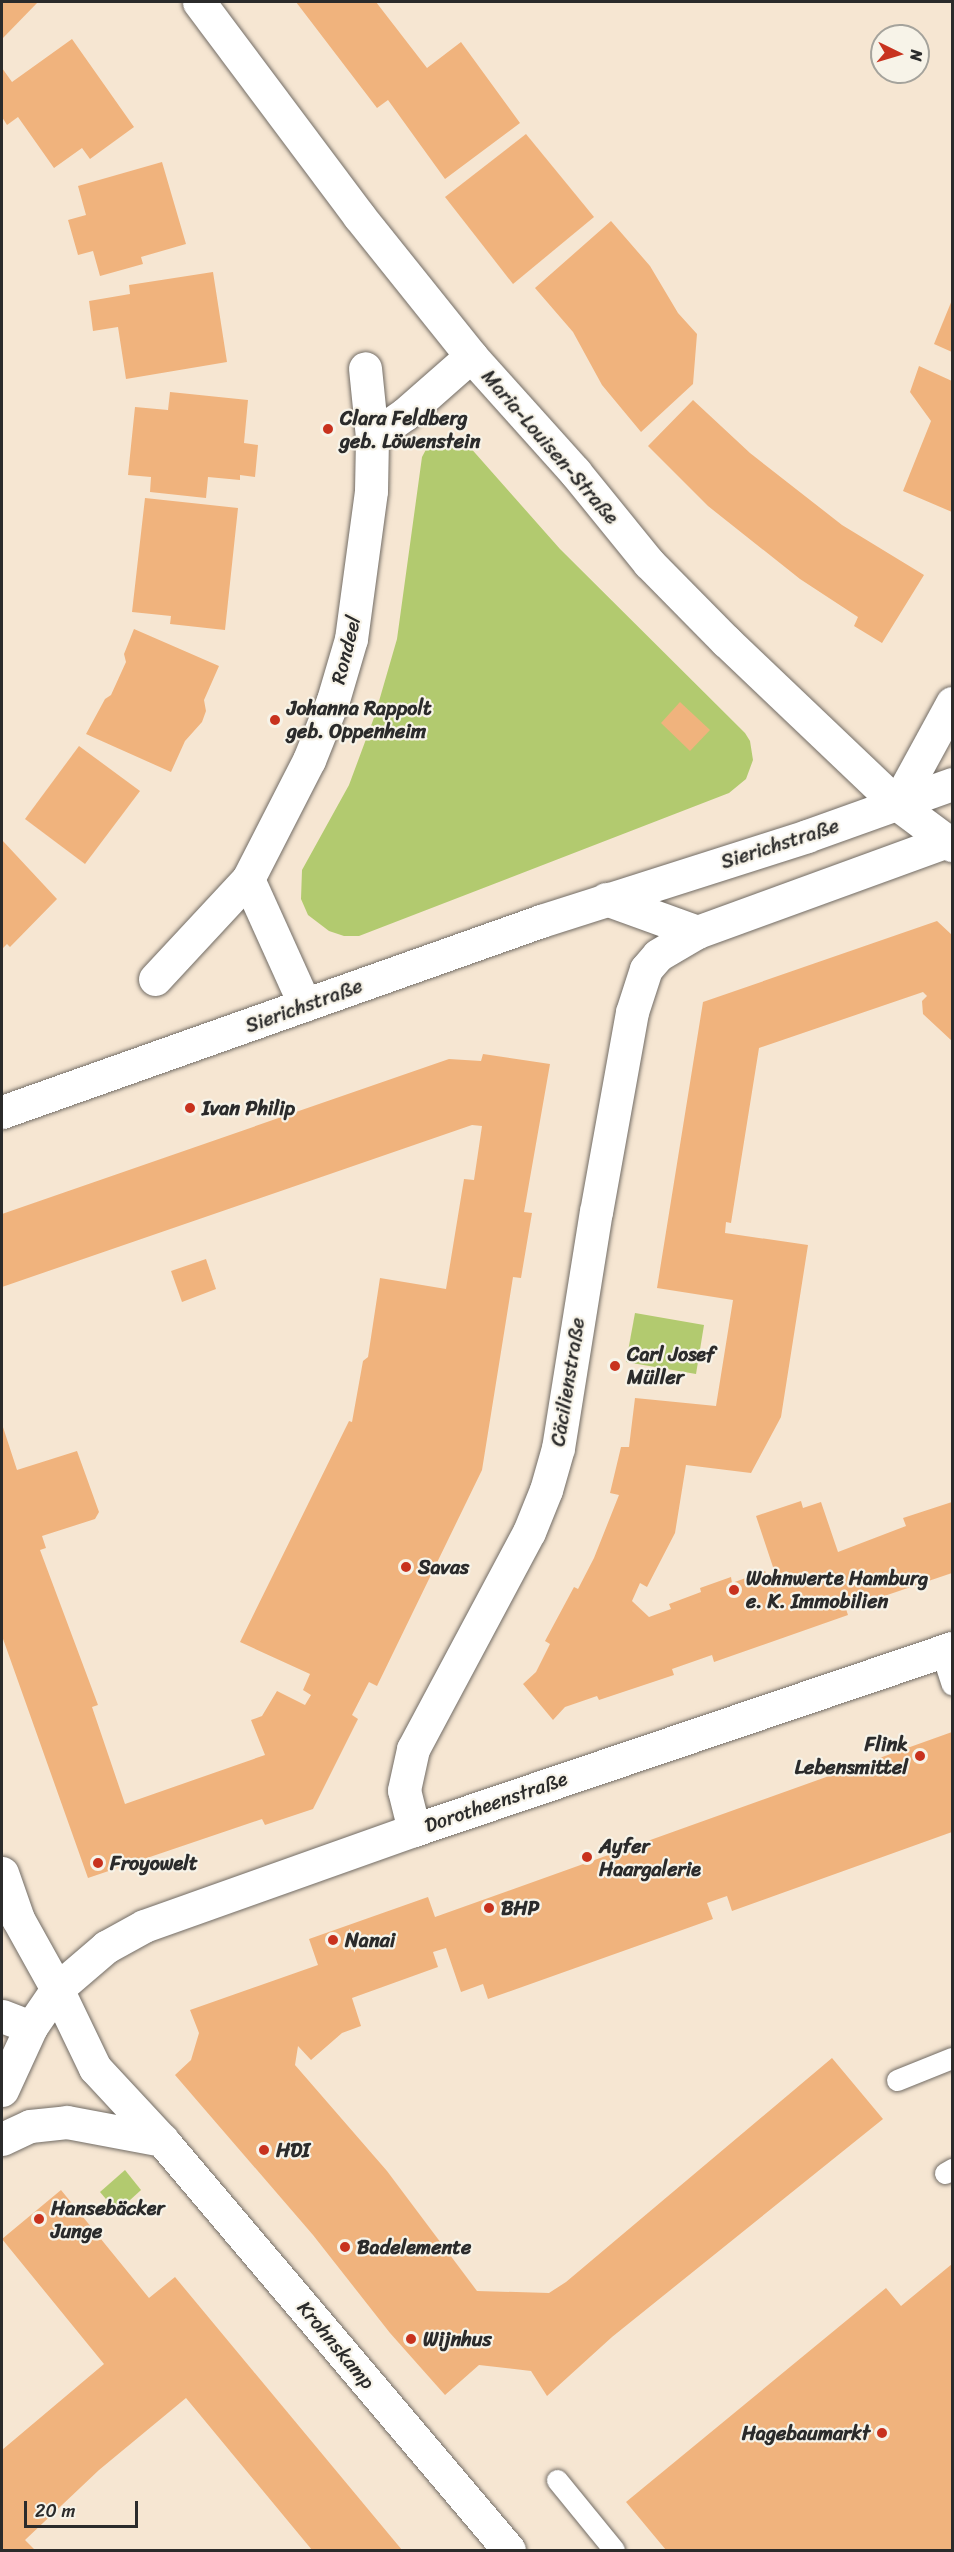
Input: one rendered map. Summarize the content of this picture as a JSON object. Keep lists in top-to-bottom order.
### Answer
{
  "streets": {
    "street": [
      "Maria-Louisen-Straße",
      "Rondeel",
      "Sierichstraße",
      "Cäcilienstraße",
      "Dorotheenstraße",
      "Krohnskamp"
    ]
  },
  "crossings": [
    ["Maria-Louisen-Straße", "Sierichstraße"],
    ["Cäcilienstraße", "Dorotheenstraße"],
    ["Dorotheenstraße", "Krohnskamp"]
  ],
  "places": [
    "Clara Feldberg geb. Löwenstein",
    "Johanna Rappolt geb. Oppenheim",
    "Ivan Philip",
    "Carl Josef Müller",
    "Savas",
    "Wohnwerte Hamburg e. K. Immobilien",
    "Flink Lebensmittel",
    "Ayfer Haargalerie",
    "Froyowelt",
    "BHP",
    "Nanai",
    "HDI",
    "Hansebäcker Junge",
    "Badelemente",
    "Wijnhus",
    "Hagebaumarkt"
  ],
  "scale_bar": "20 m",
  "north": "right"
}
